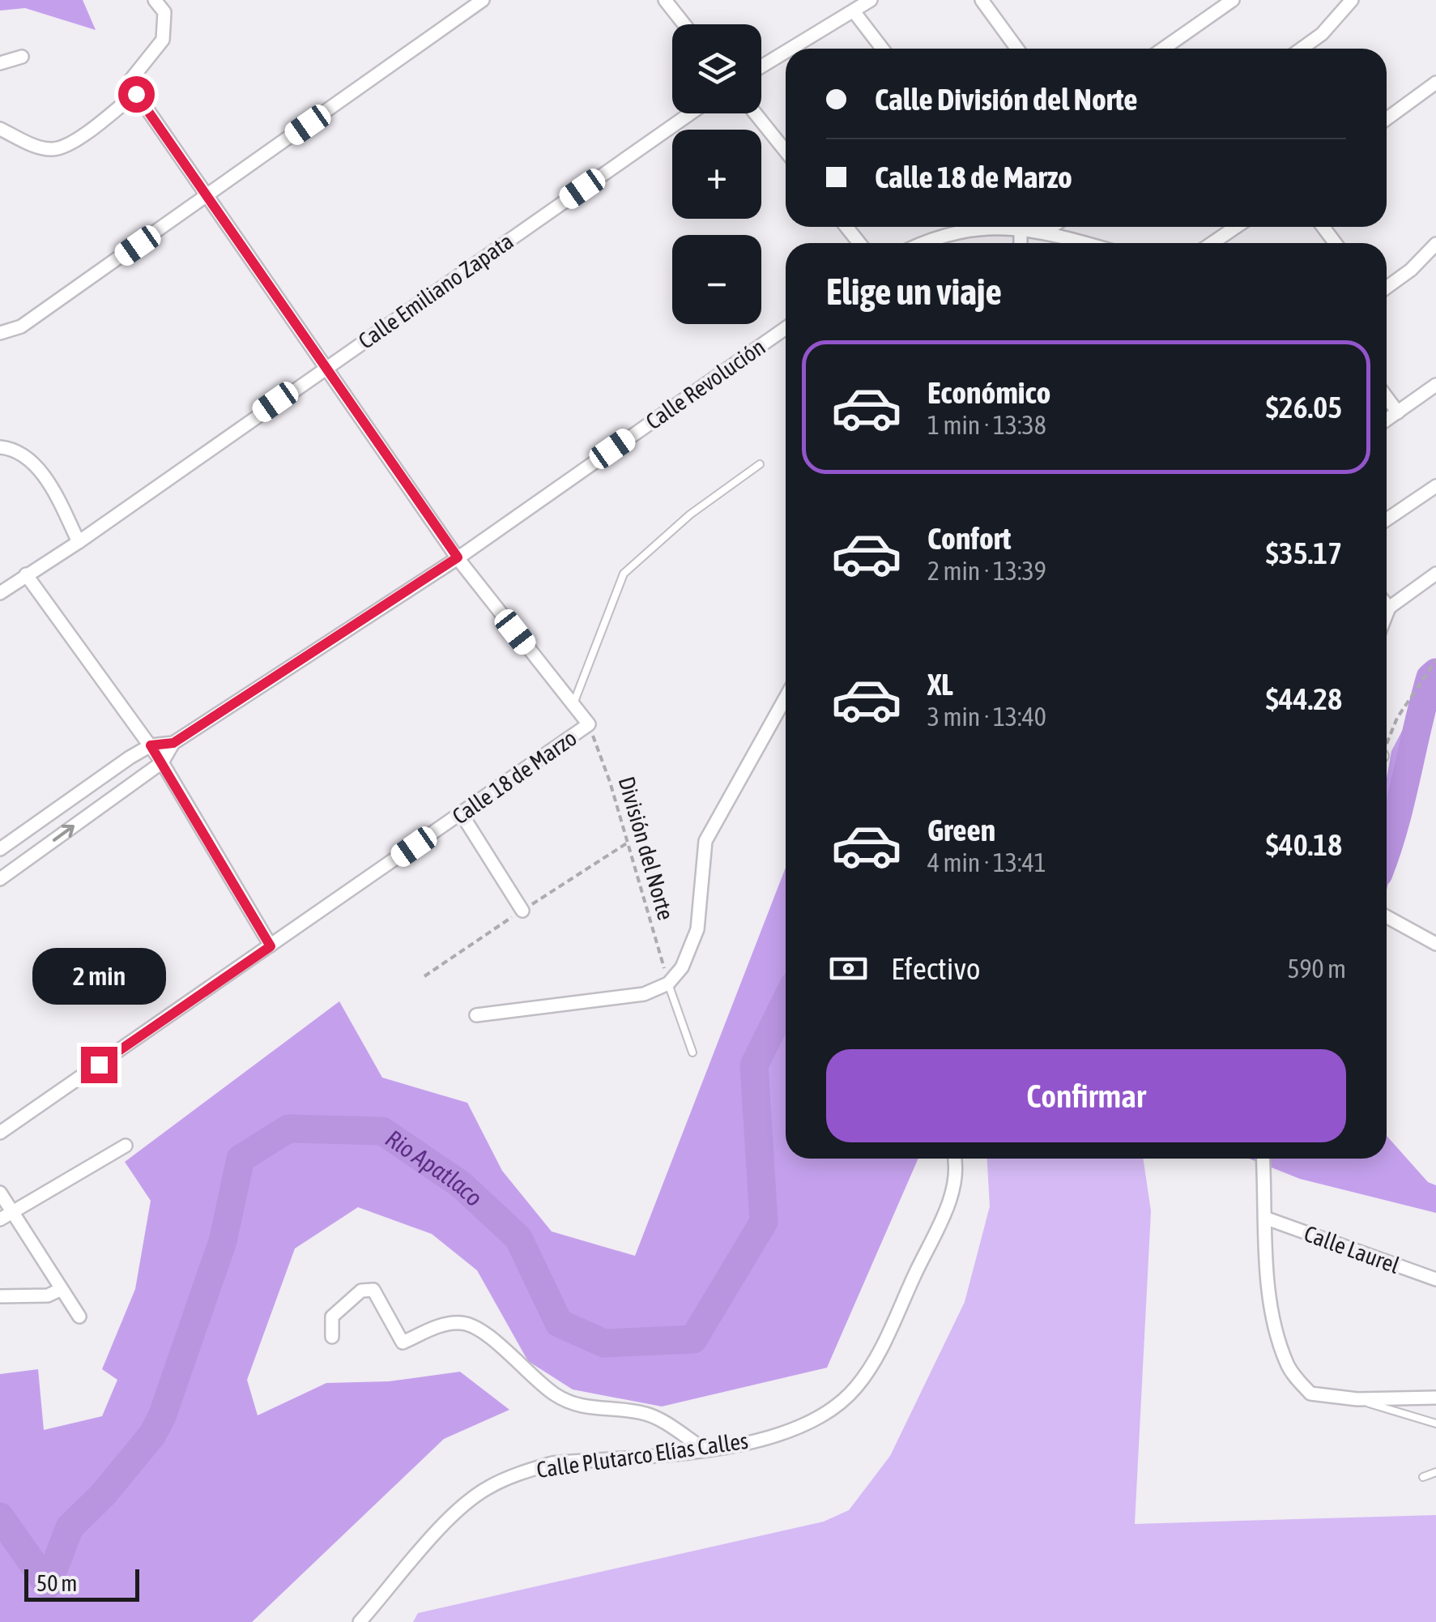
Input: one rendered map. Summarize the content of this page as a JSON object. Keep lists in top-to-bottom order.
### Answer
{
  "streets": {
    "street": [
      "Calle Emiliano Zapata",
      "Calle Revolución",
      "Calle 18 de Marzo",
      "Calle Laurel",
      "Calle Plutarco Elías Calles"
    ],
    "path": ["División del Norte"]
  },
  "crossings": [
    ["Calle 18 de Marzo", "División del Norte"]
  ],
  "water": ["Rio Apatlaco"],
  "scale_bar": "50 m",
  "page": {
    "map_buttons": ["+", "−"],
    "banner": ["Calle División del Norte", "Calle 18 de Marzo"],
    "heading": "Elige un viaje",
    "list": [
      {
        "name": "Económico",
        "note": "1 min · 13:38",
        "value": "$26.05"
      },
      {
        "name": "Confort",
        "note": "2 min · 13:39",
        "value": "$35.17"
      },
      {
        "name": "XL",
        "note": "3 min · 13:40",
        "value": "$44.28"
      },
      {
        "name": "Green",
        "note": "4 min · 13:41",
        "value": "$40.18"
      }
    ],
    "pay": ["Efectivo", "590 m"],
    "bubble": "2 min",
    "buttons": "Confirmar",
    "scale": "50 m"
  }
}
